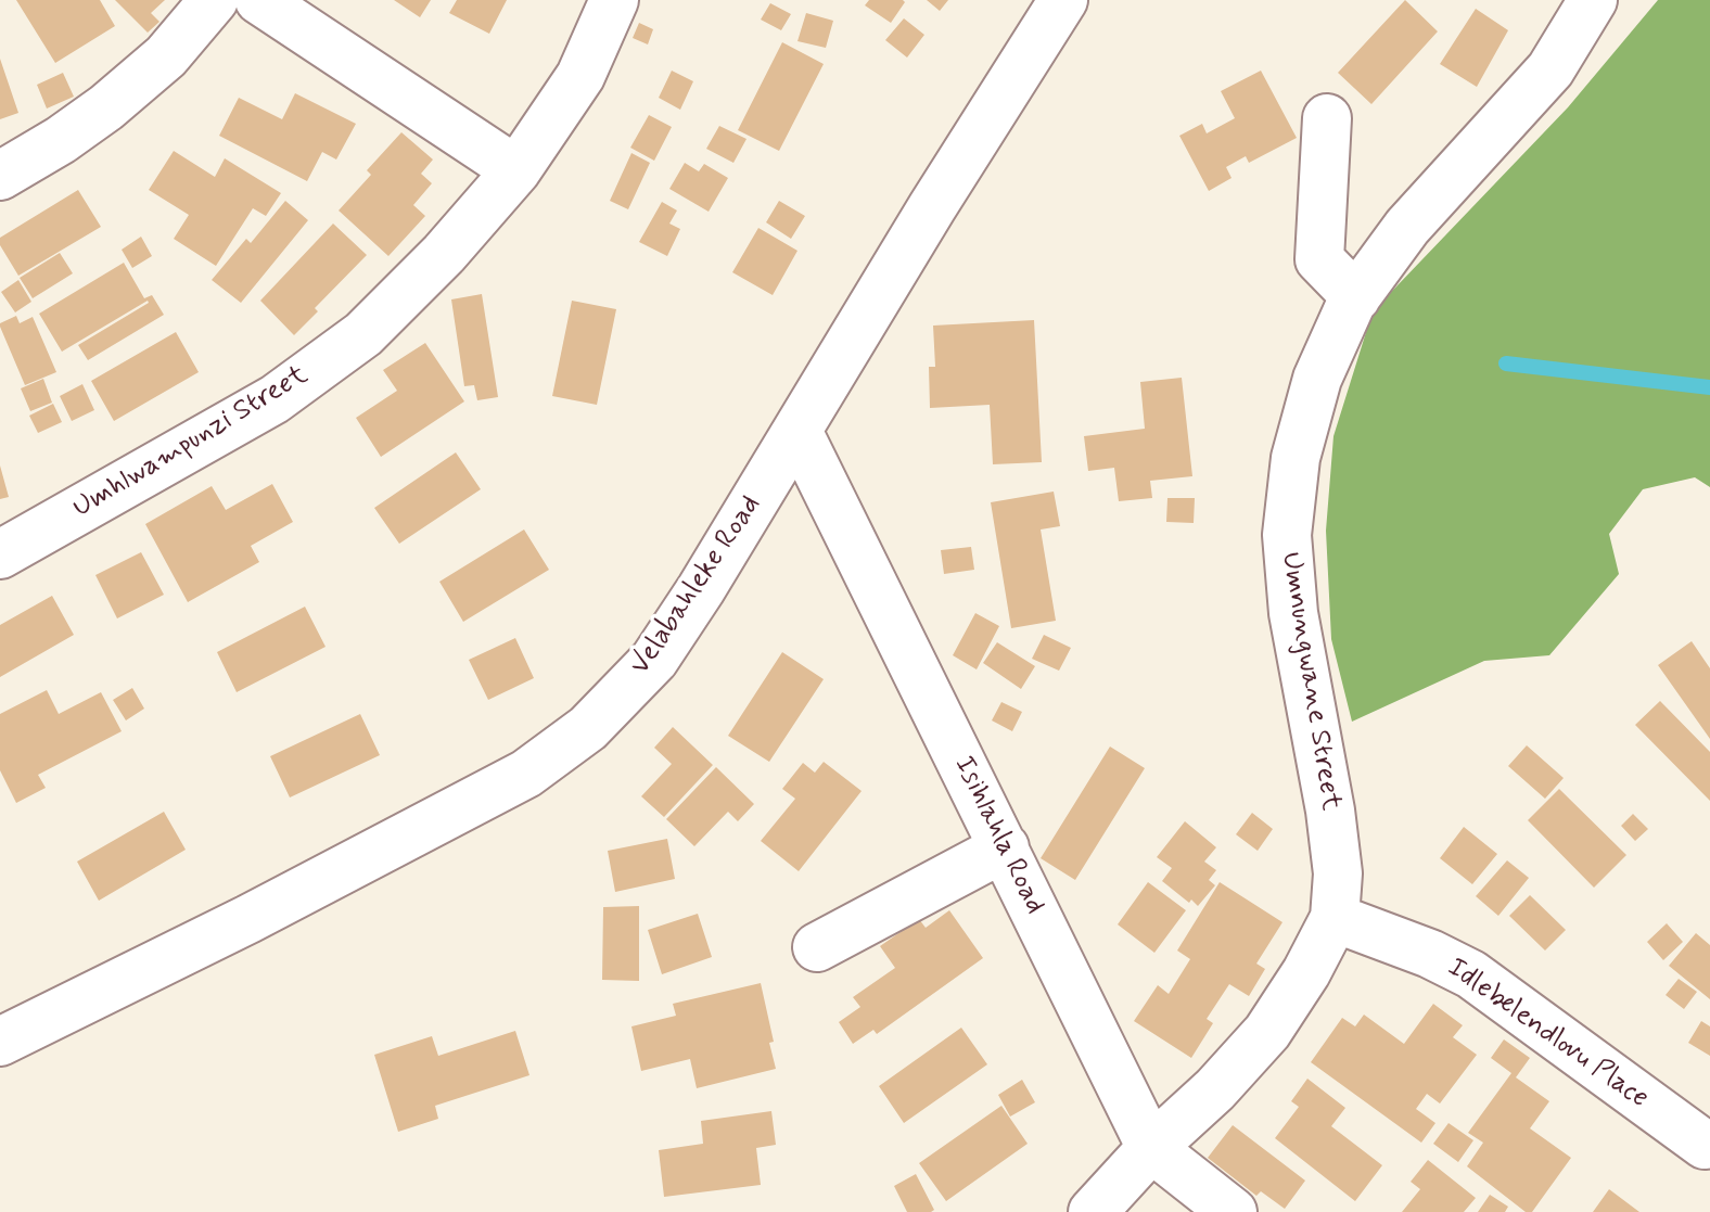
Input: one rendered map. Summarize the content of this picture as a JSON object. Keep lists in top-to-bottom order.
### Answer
{
  "streets": {
    "street": [
      "Umhlwampunzi Street",
      "Velabahleke Road",
      "Umnungwane Street",
      "Isihlahla Road",
      "Idlebelendlovu Place"
    ]
  },
  "crossings": [
    ["Velabahleke Road", "Isihlahla Road"],
    ["Umnungwane Street", "Isihlahla Road"],
    ["Umnungwane Street", "Idlebelendlovu Place"]
  ]
}
